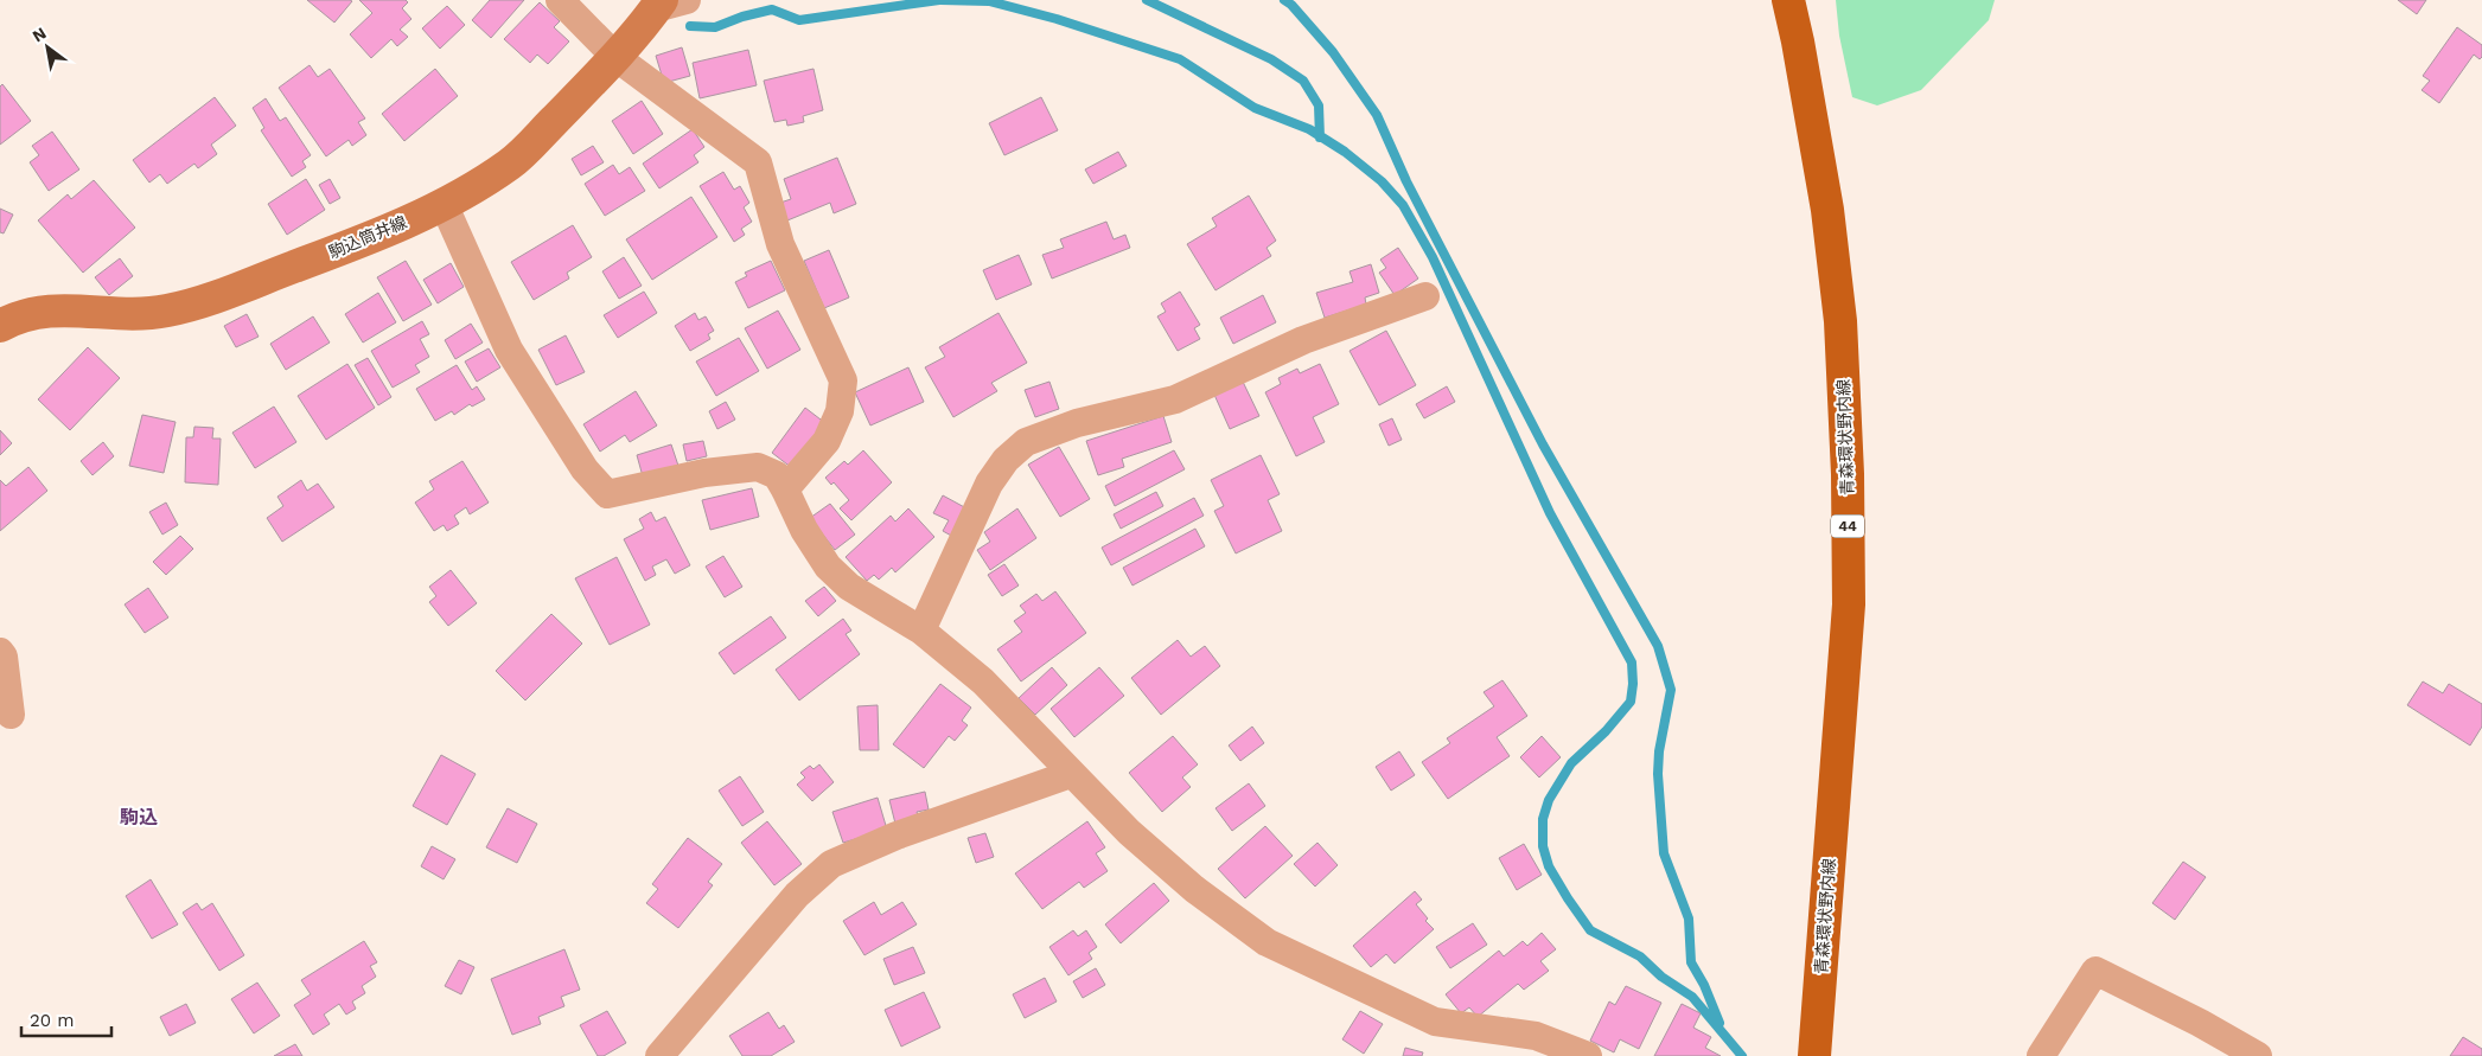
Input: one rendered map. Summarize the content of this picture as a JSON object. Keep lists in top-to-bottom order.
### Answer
{
  "streets": {
    "main road": ["駒込筒井線", "青森環状野内線", "44"]
  },
  "districts": ["駒込"],
  "scale_bar": "20 m",
  "north": "top left"
}
